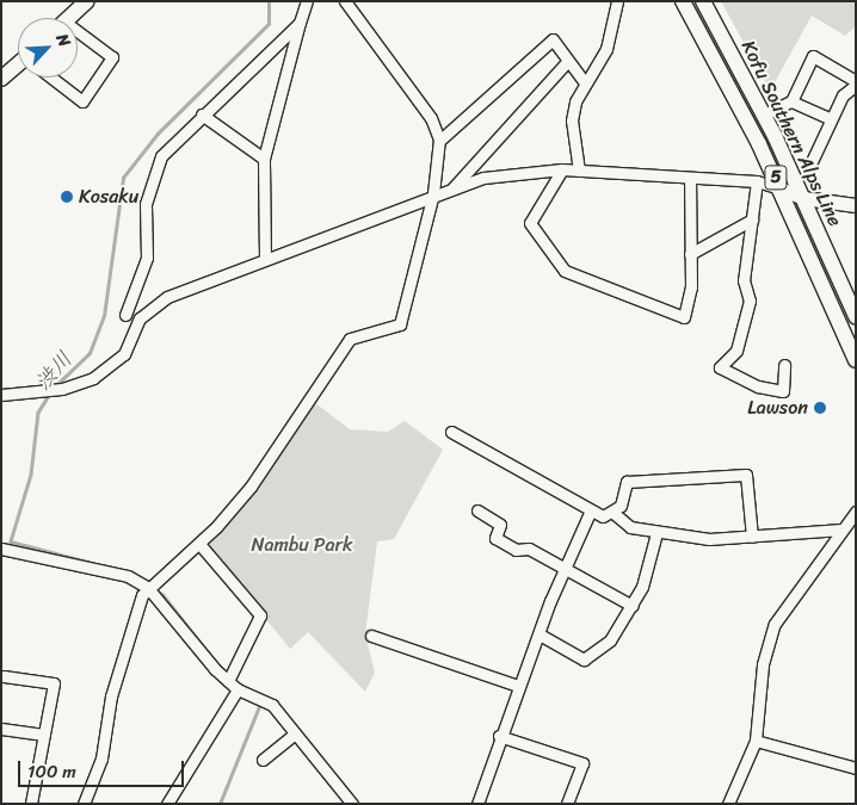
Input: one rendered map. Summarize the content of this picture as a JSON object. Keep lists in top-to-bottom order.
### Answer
{
  "streets": {
    "main road": ["Kofu Southern Alps Line", "5"]
  },
  "water": ["渋川"],
  "parks": ["Nambu Park"],
  "places": ["Kosaku", "Lawson"],
  "scale_bar": "100 m",
  "north": "top right"
}
